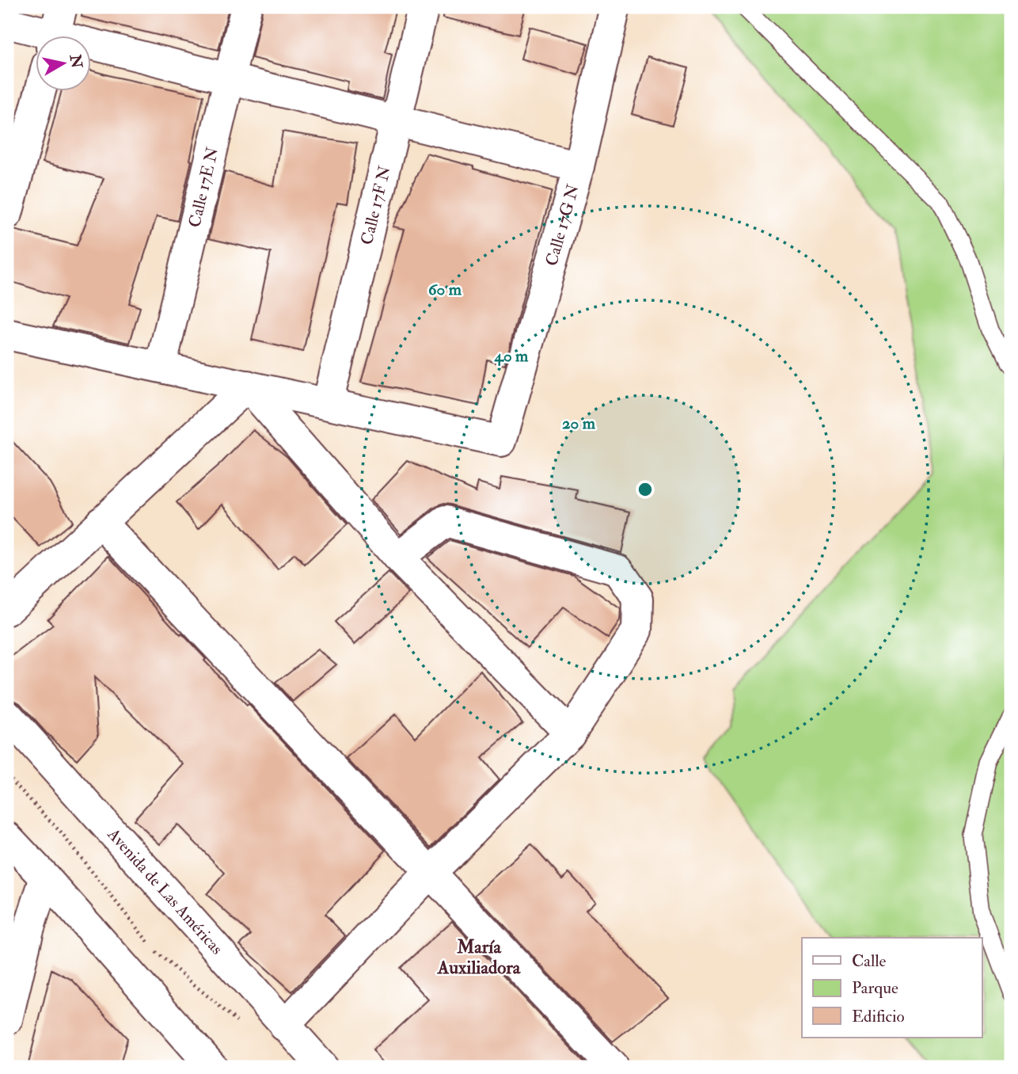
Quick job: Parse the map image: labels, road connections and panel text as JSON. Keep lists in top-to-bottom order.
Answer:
{
  "streets": {
    "street": [
      "Calle 17E N",
      "Calle 17F N",
      "Calle 17G N",
      "Avenida de Las Américas"
    ]
  },
  "crossings": [
    ["Calle 17F N", "Calle 17G N"]
  ],
  "districts": ["María Auxiliadora"],
  "legend": ["Calle", "Parque", "Edificio"],
  "north": "right",
  "rings": ["60 m", "40 m", "20 m"]
}
